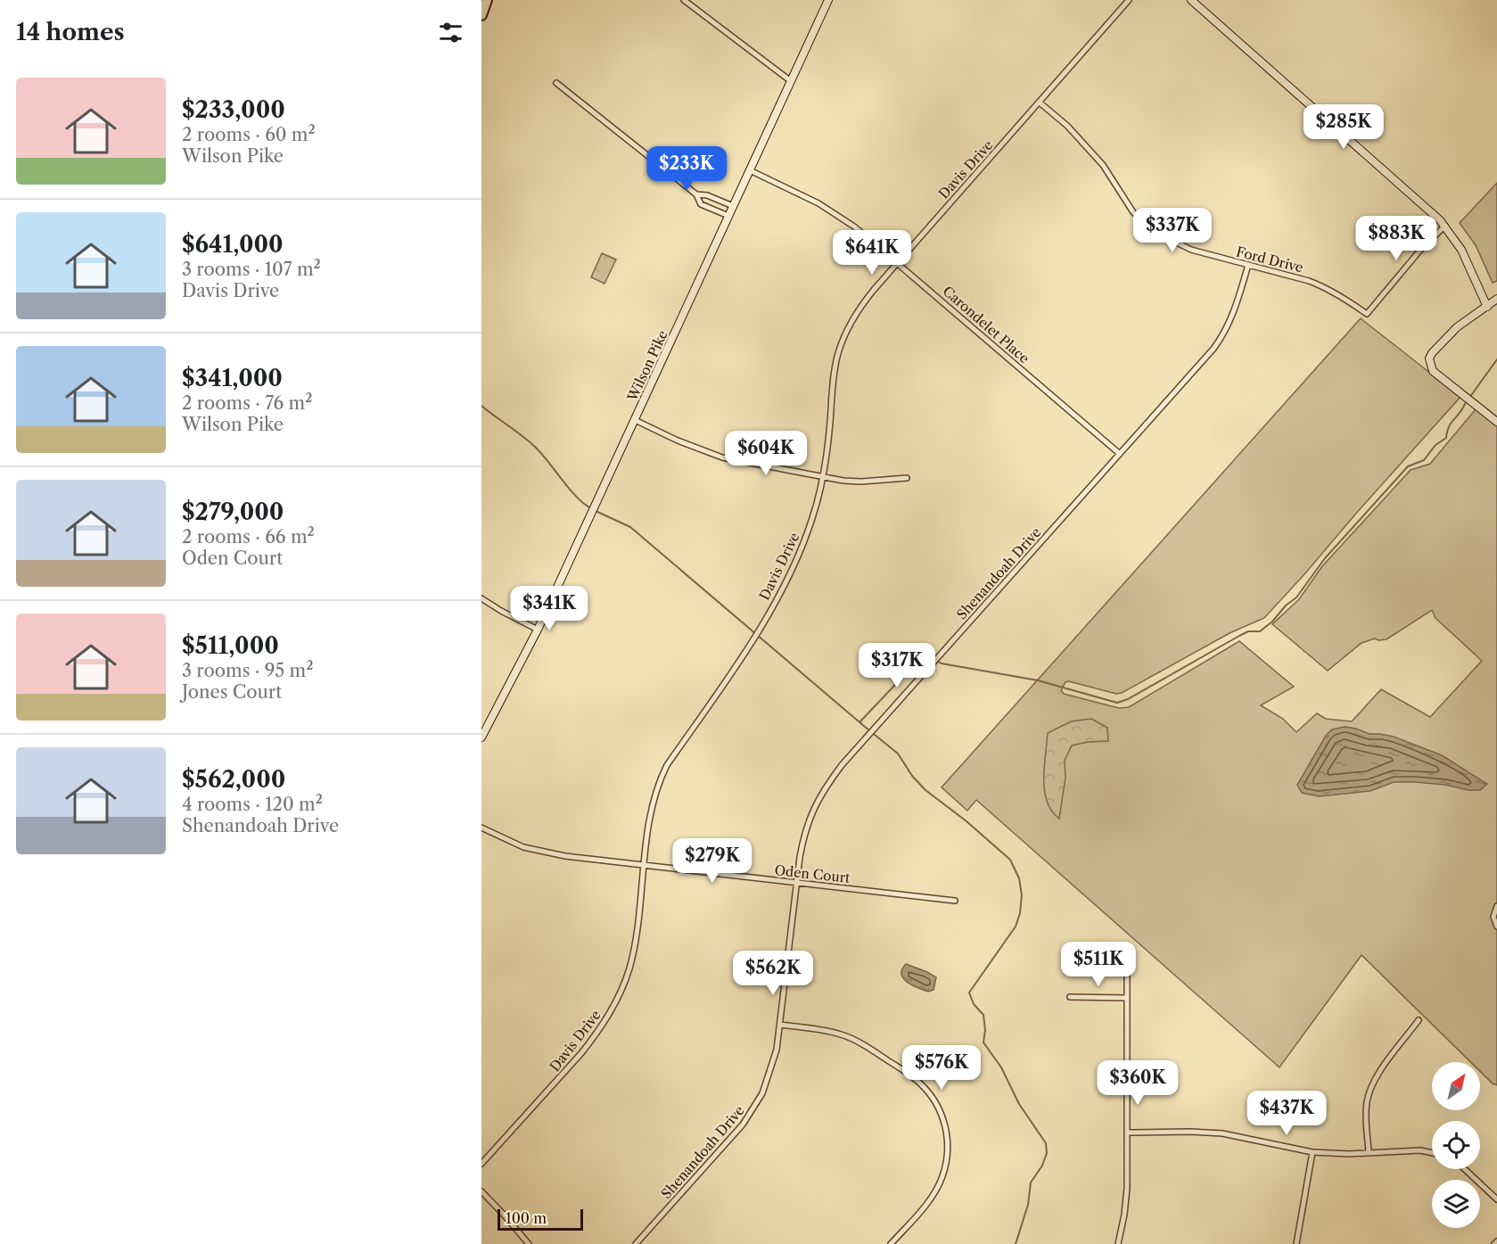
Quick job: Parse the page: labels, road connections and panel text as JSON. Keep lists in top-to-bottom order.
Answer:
{
  "streets": {
    "main road": ["Wilson Pike"],
    "street": [
      "Davis Drive",
      "Ford Drive",
      "Carondelet Place",
      "Shenandoah Drive",
      "Oden Court"
    ]
  },
  "crossings": [
    ["Davis Drive", "Ford Drive"],
    ["Davis Drive", "Carondelet Place"],
    ["Davis Drive", "Oden Court"],
    ["Ford Drive", "Shenandoah Drive"],
    ["Carondelet Place", "Wilson Pike"],
    ["Carondelet Place", "Shenandoah Drive"],
    ["Shenandoah Drive", "Oden Court"]
  ],
  "scale_bar": "100 m",
  "north": "top right",
  "page": {
    "heading": "14 homes",
    "list": [
      {
        "name": "$233,000",
        "note": "2 rooms · 60 m² · Wilson Pike"
      },
      {
        "name": "$641,000",
        "note": "3 rooms · 107 m² · Davis Drive"
      },
      {
        "name": "$341,000",
        "note": "2 rooms · 76 m² · Wilson Pike"
      },
      {
        "name": "$279,000",
        "note": "2 rooms · 66 m² · Oden Court"
      },
      {
        "name": "$511,000",
        "note": "3 rooms · 95 m² · Jones Court"
      },
      {
        "name": "$562,000",
        "note": "4 rooms · 120 m² · Shenandoah Drive"
      }
    ],
    "price": [
      "$285K",
      "$233K",
      "$337K",
      "$883K",
      "$641K",
      "$604K",
      "$341K",
      "$317K",
      "$279K",
      "$511K",
      "$562K",
      "$576K",
      "$360K",
      "$437K"
    ],
    "scale": "100 m"
  }
}
